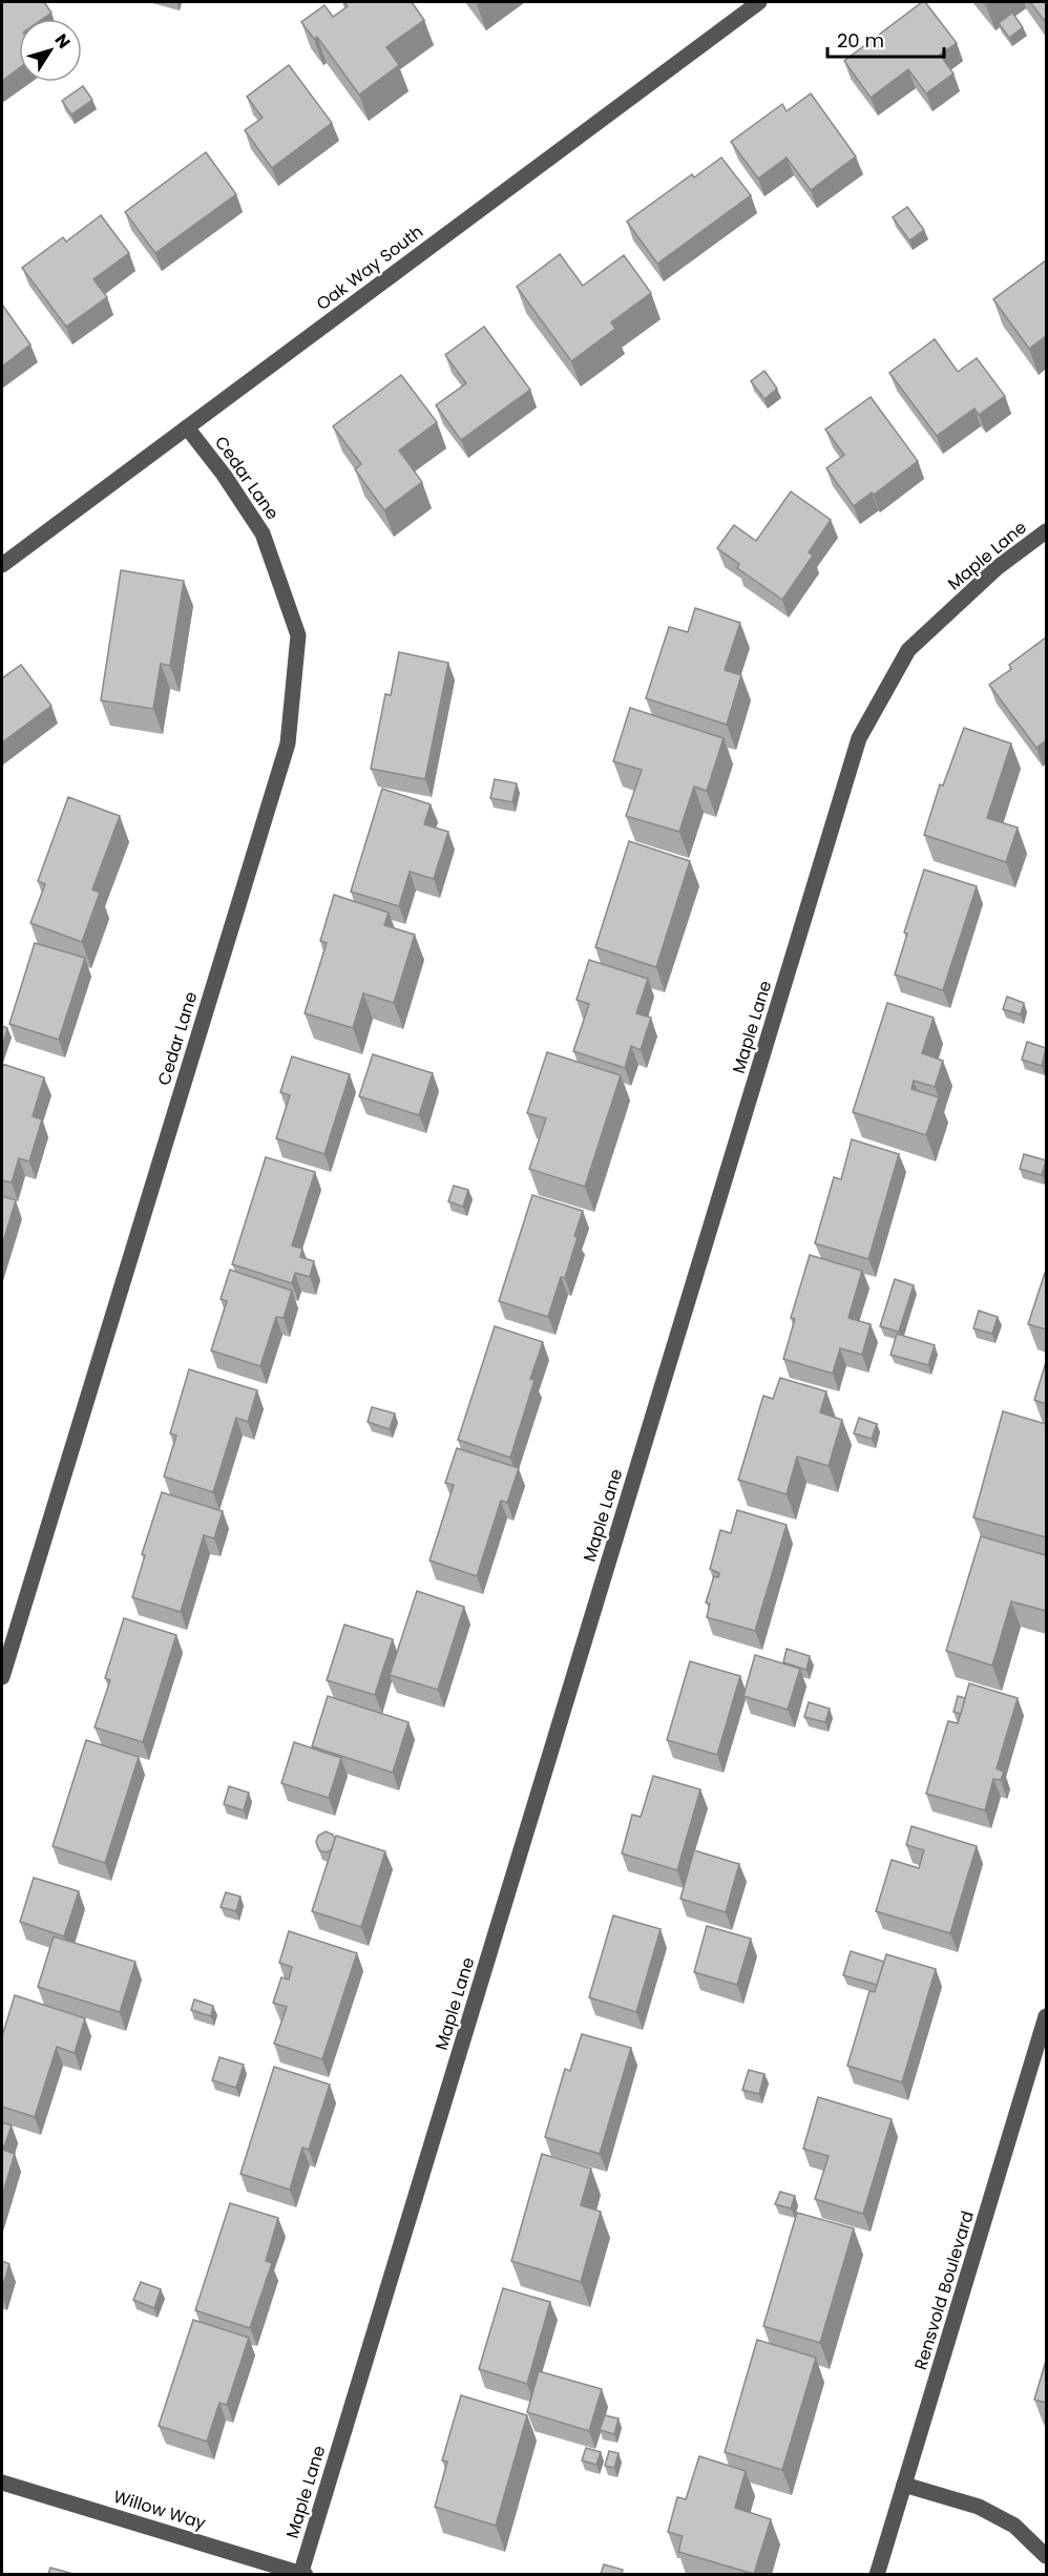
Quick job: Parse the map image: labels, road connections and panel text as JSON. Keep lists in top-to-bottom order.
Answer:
{
  "streets": {
    "street": [
      "Oak Way South",
      "Cedar Lane",
      "Maple Lane",
      "Rensvold Boulevard",
      "Willow Way"
    ]
  },
  "crossings": [
    ["Oak Way South", "Cedar Lane"],
    ["Maple Lane", "Willow Way"]
  ],
  "scale_bar": "20 m",
  "north": "top right"
}
